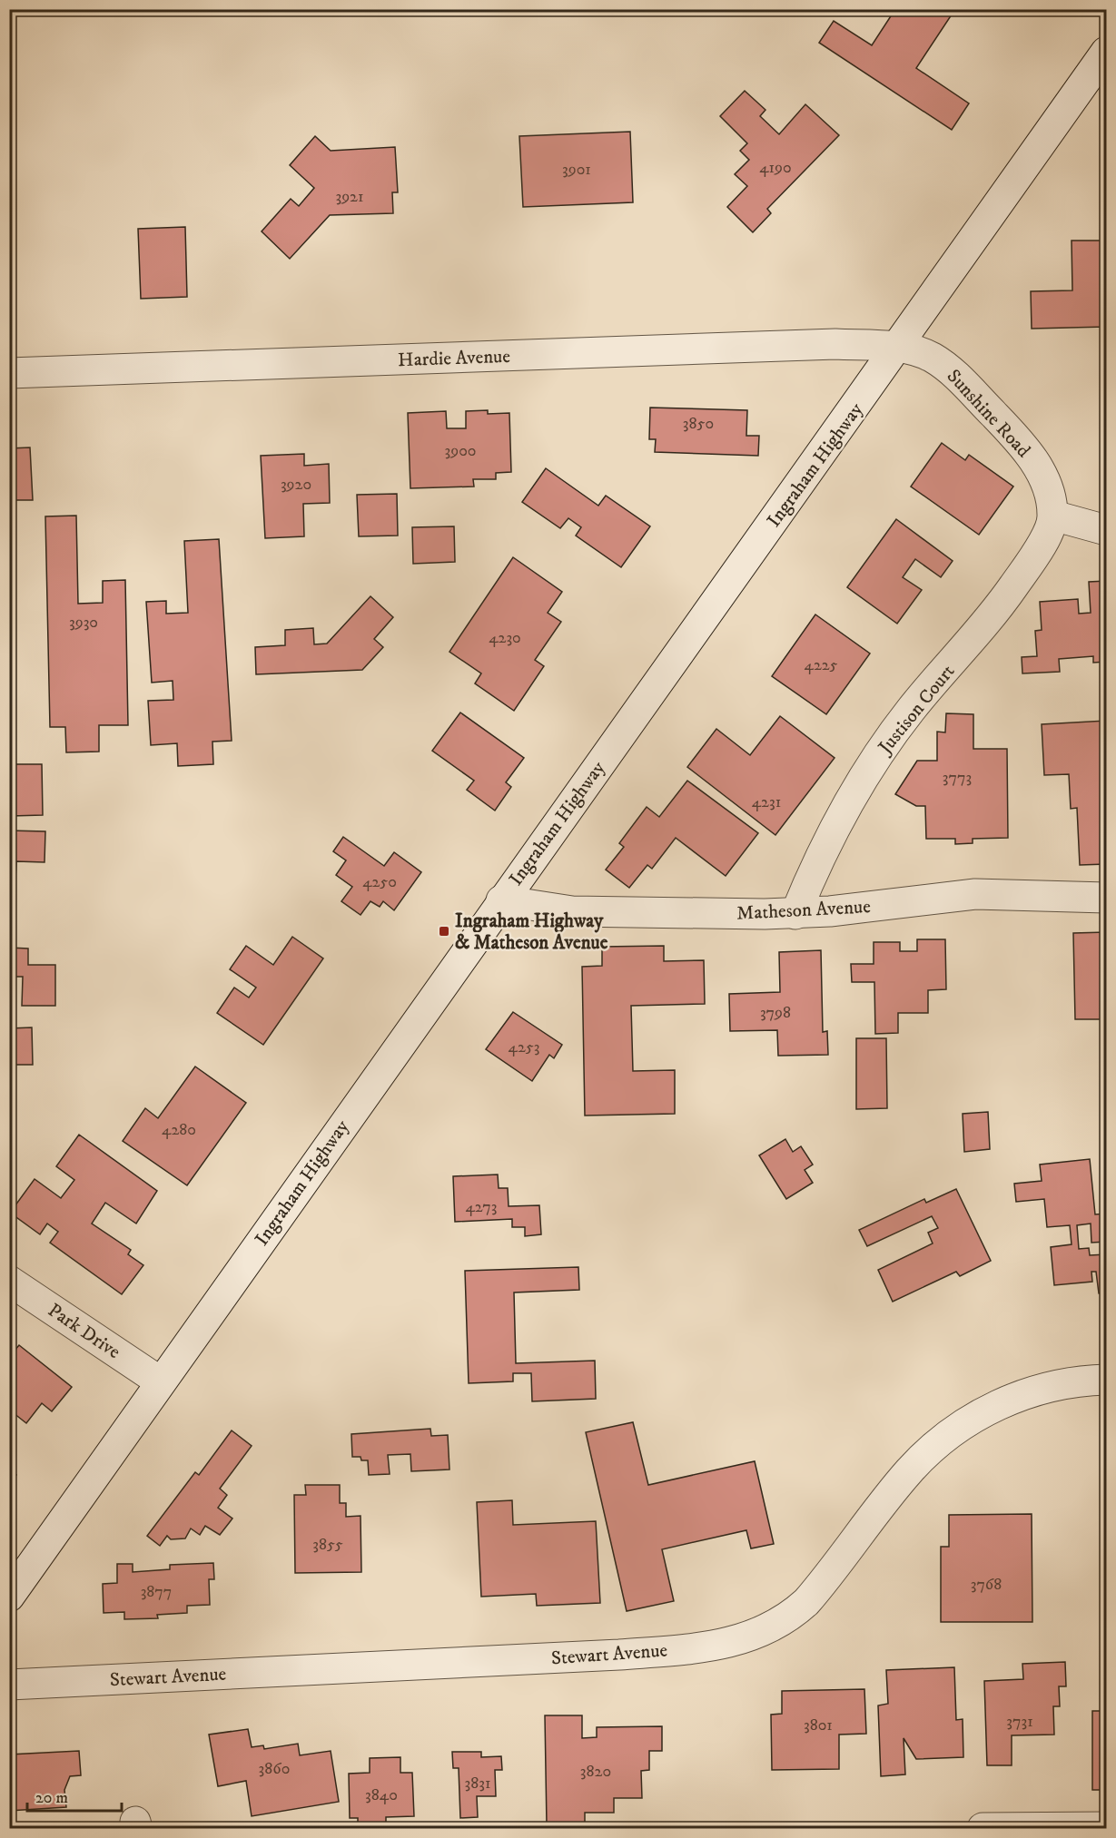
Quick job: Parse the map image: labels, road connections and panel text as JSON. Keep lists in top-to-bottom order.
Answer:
{
  "streets": {
    "street": [
      "Hardie Avenue",
      "Sunshine Road",
      "Ingraham Highway",
      "Justison Court",
      "Matheson Avenue",
      "Park Drive",
      "Stewart Avenue"
    ]
  },
  "crossings": [
    ["Hardie Avenue", "Sunshine Road"],
    ["Hardie Avenue", "Ingraham Highway"],
    ["Sunshine Road", "Ingraham Highway"],
    ["Sunshine Road", "Justison Court"],
    ["Ingraham Highway", "Matheson Avenue"],
    ["Ingraham Highway", "Park Drive"],
    ["Justison Court", "Matheson Avenue"]
  ],
  "places": {
    "transit": ["Ingraham Highway & Matheson Avenue"]
  },
  "house_numbers": [
    "4190",
    "3901",
    "3921",
    "3850",
    "3900",
    "3920",
    "3930",
    "4230",
    "4225",
    "3773",
    "4231",
    "4250",
    "3798",
    "4253",
    "4280",
    "4273",
    "3855",
    "3768",
    "3877",
    "3731",
    "3801",
    "3860",
    "3820",
    "3831",
    "3840"
  ],
  "scale_bar": "20 m"
}
